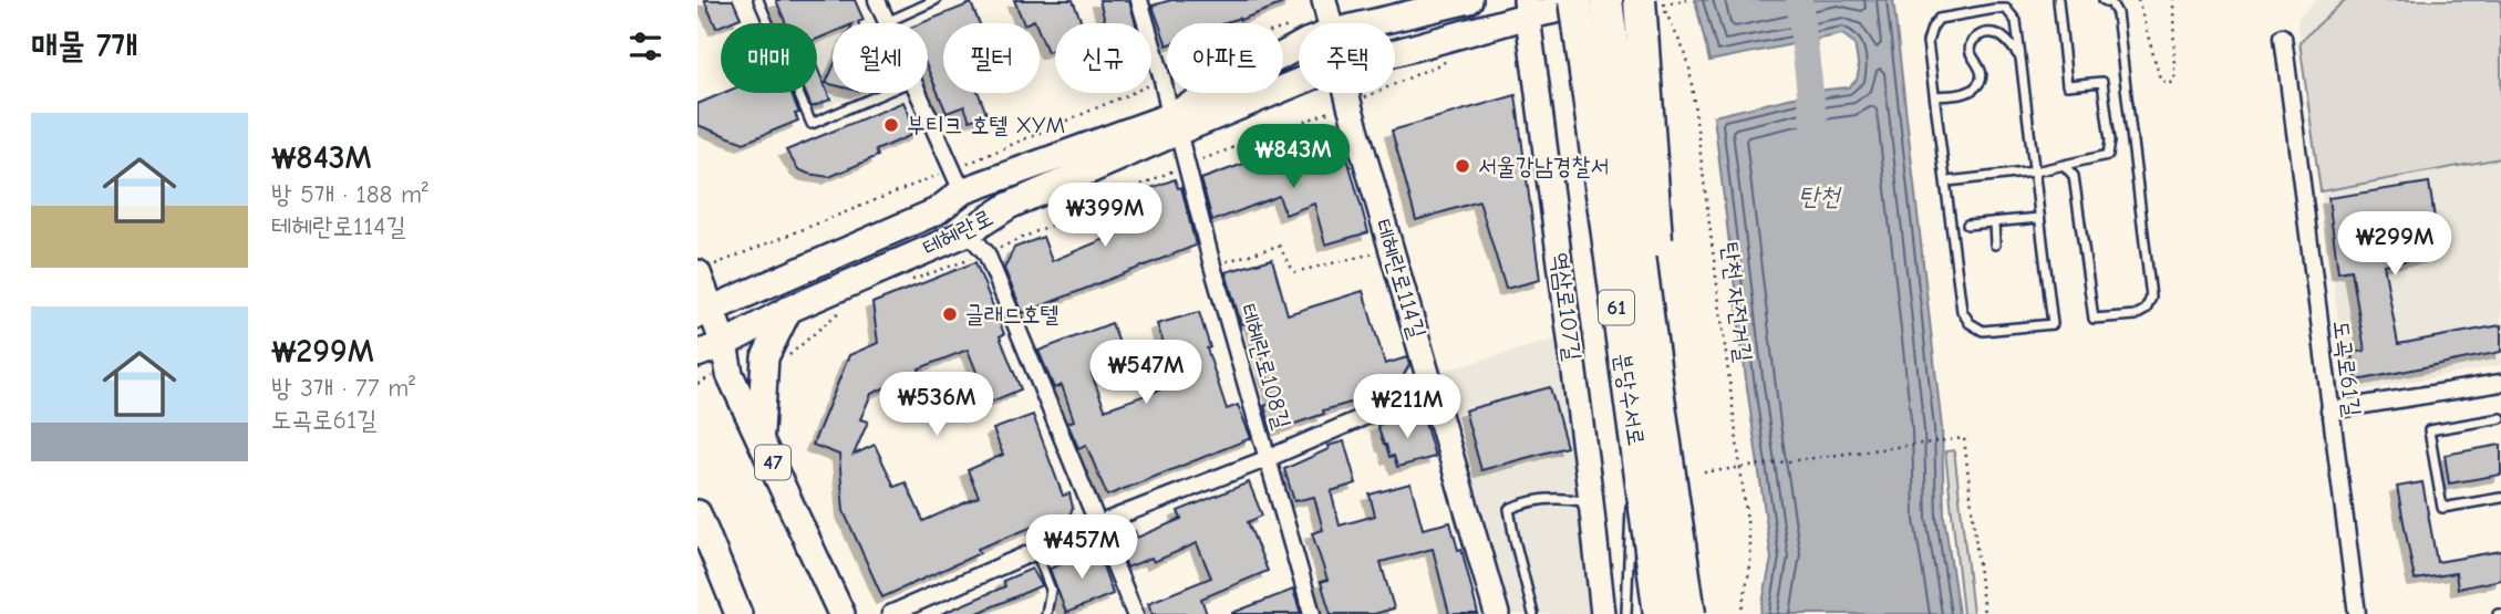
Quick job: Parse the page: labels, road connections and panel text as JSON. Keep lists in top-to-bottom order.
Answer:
{
  "streets": {
    "highway": ["61", "분당수서로"],
    "main road": ["테헤란로", "47"],
    "street": [
      "테헤란로114길",
      "역삼로107길",
      "테헤란로108길",
      "도곡로61길"
    ],
    "path": ["탄천 자전거길"]
  },
  "crossings": [
    ["테헤란로", "역삼로107길"],
    ["테헤란로", "테헤란로108길"],
    ["테헤란로", "분당수서로"],
    ["테헤란로", "47"]
  ],
  "water": ["탄천"],
  "places": ["부티크 호텔 XYM", "서울강남경찰서", "글래드호텔"],
  "page": {
    "heading": "매물 7개",
    "chip": [
      "매매",
      "월세",
      "필터",
      "신규",
      "아파트",
      "주택"
    ],
    "list": [
      {
        "name": "₩843M",
        "note": "방 5개 · 188 m² · 테헤란로114길"
      },
      {
        "name": "₩299M",
        "note": "방 3개 · 77 m² · 도곡로61길"
      }
    ],
    "price": [
      "₩843M",
      "₩399M",
      "₩299M",
      "₩547M",
      "₩536M",
      "₩211M",
      "₩457M"
    ]
  }
}
